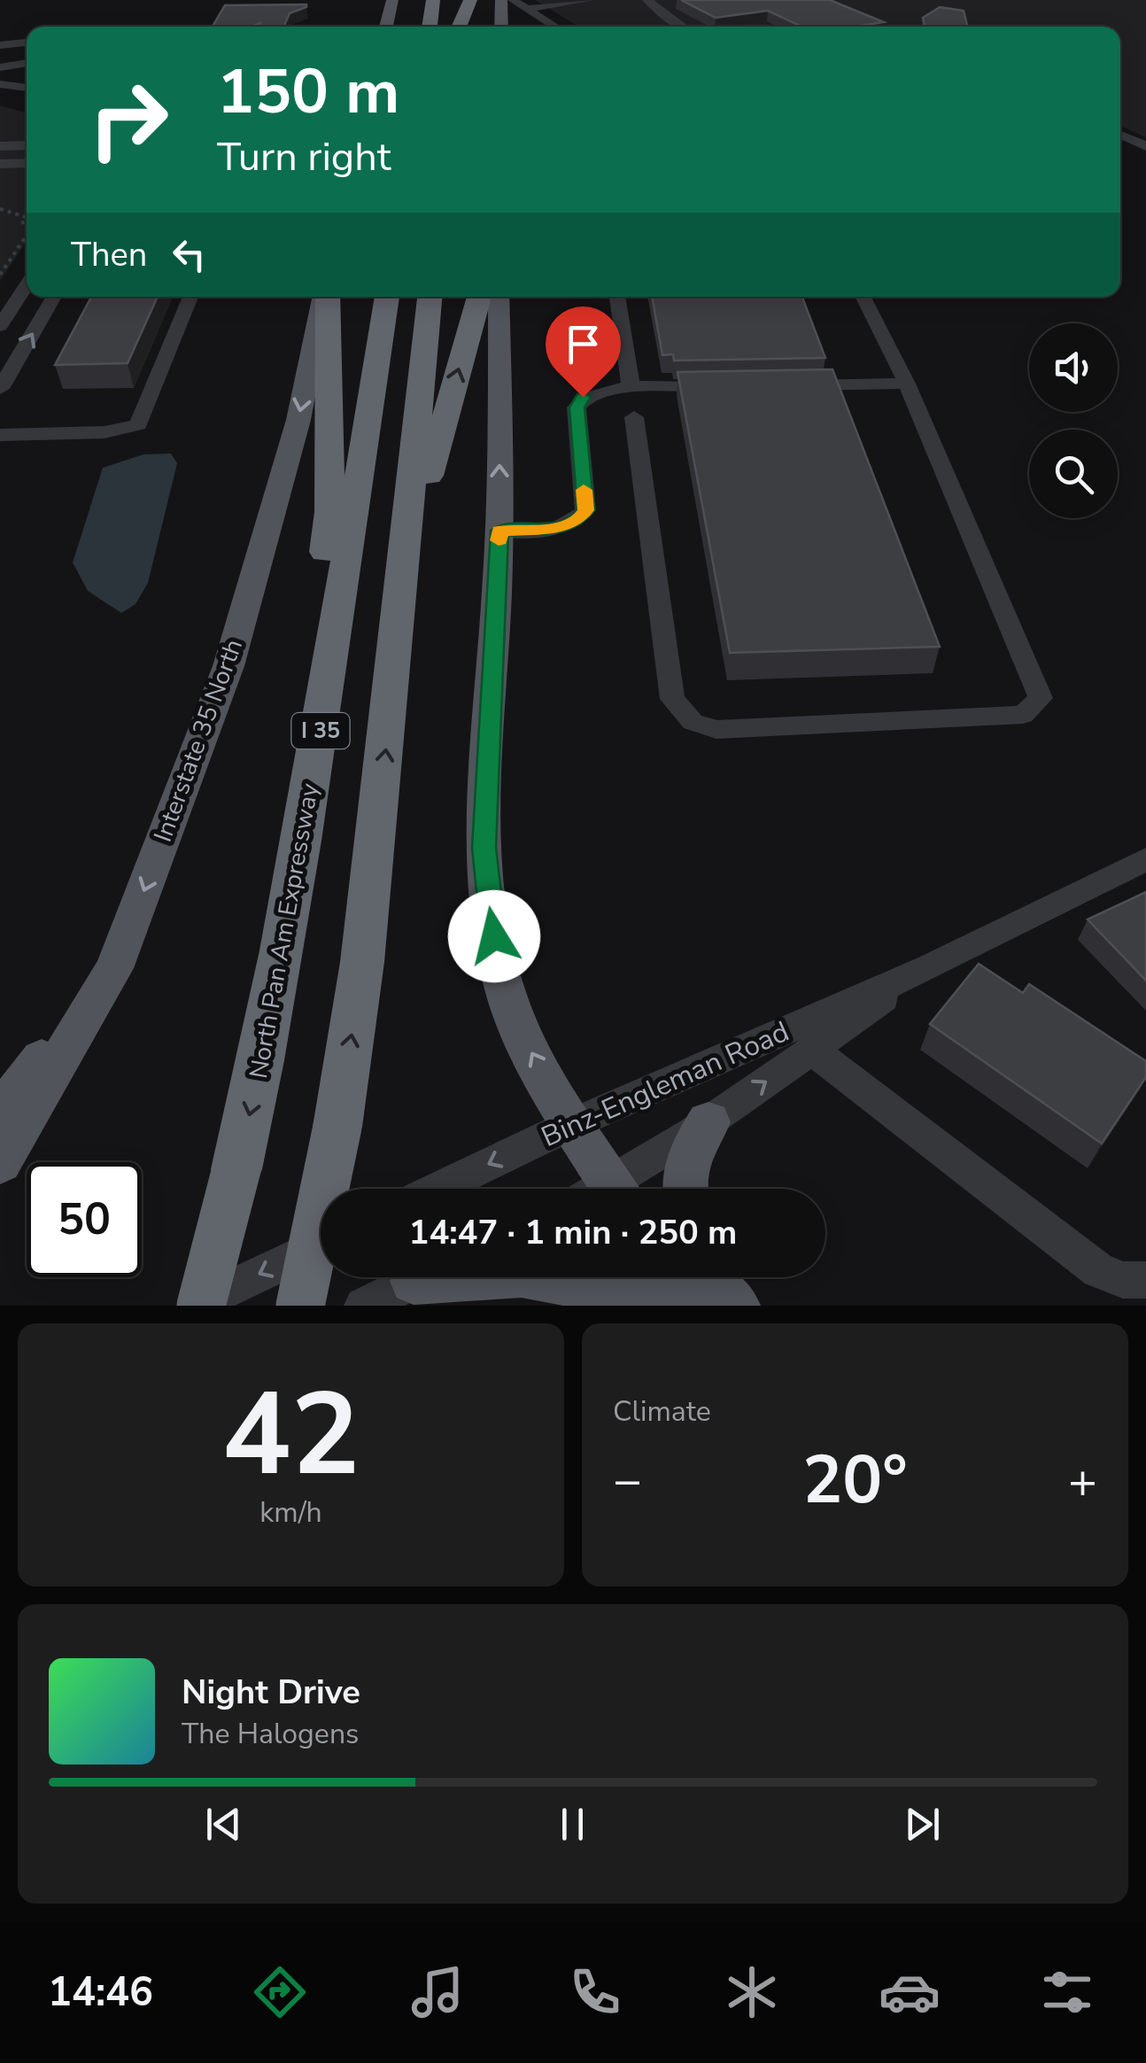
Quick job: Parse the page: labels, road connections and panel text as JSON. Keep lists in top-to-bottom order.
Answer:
{
  "streets": {
    "highway": ["I 35", "North Pan Am Expressway"],
    "main road": ["Interstate 35 North"],
    "street": ["Binz-Engleman Road"]
  },
  "one_way": ["Interstate 35 North"],
  "page": {
    "turn": ["150 m", "Turn right"],
    "then": "Then",
    "limit": "50",
    "trip": "14:47 · 1 min · 250 m",
    "tile": [
      ["42", "km/h"],
      "Climate"
    ],
    "heat": ["−", "20°", "+"],
    "song": ["Night Drive", "The Halogens"],
    "tabs": "14:46"
  }
}
